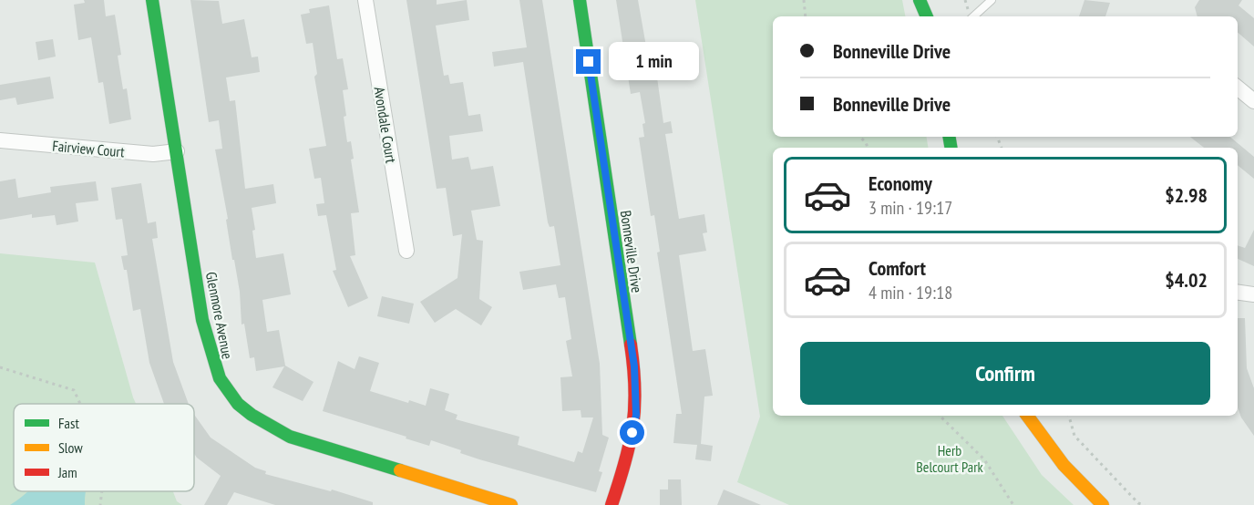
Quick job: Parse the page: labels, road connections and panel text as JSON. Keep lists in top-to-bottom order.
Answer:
{
  "streets": {
    "street": [
      "Avondale Court",
      "Fairview Court",
      "Bonneville Drive",
      "Glenmore Avenue"
    ]
  },
  "crossings": [
    ["Fairview Court", "Glenmore Avenue"]
  ],
  "parks": ["Herb Belcourt Park"],
  "legend": ["Fast", "Slow", "Jam"],
  "page": {
    "banner": ["Bonneville Drive", "Bonneville Drive"],
    "bubble": "1 min",
    "list": [
      {
        "name": "Economy",
        "note": "3 min · 19:17",
        "value": "$2.98"
      },
      {
        "name": "Comfort",
        "note": "4 min · 19:18",
        "value": "$4.02"
      }
    ],
    "buttons": "Confirm"
  }
}
